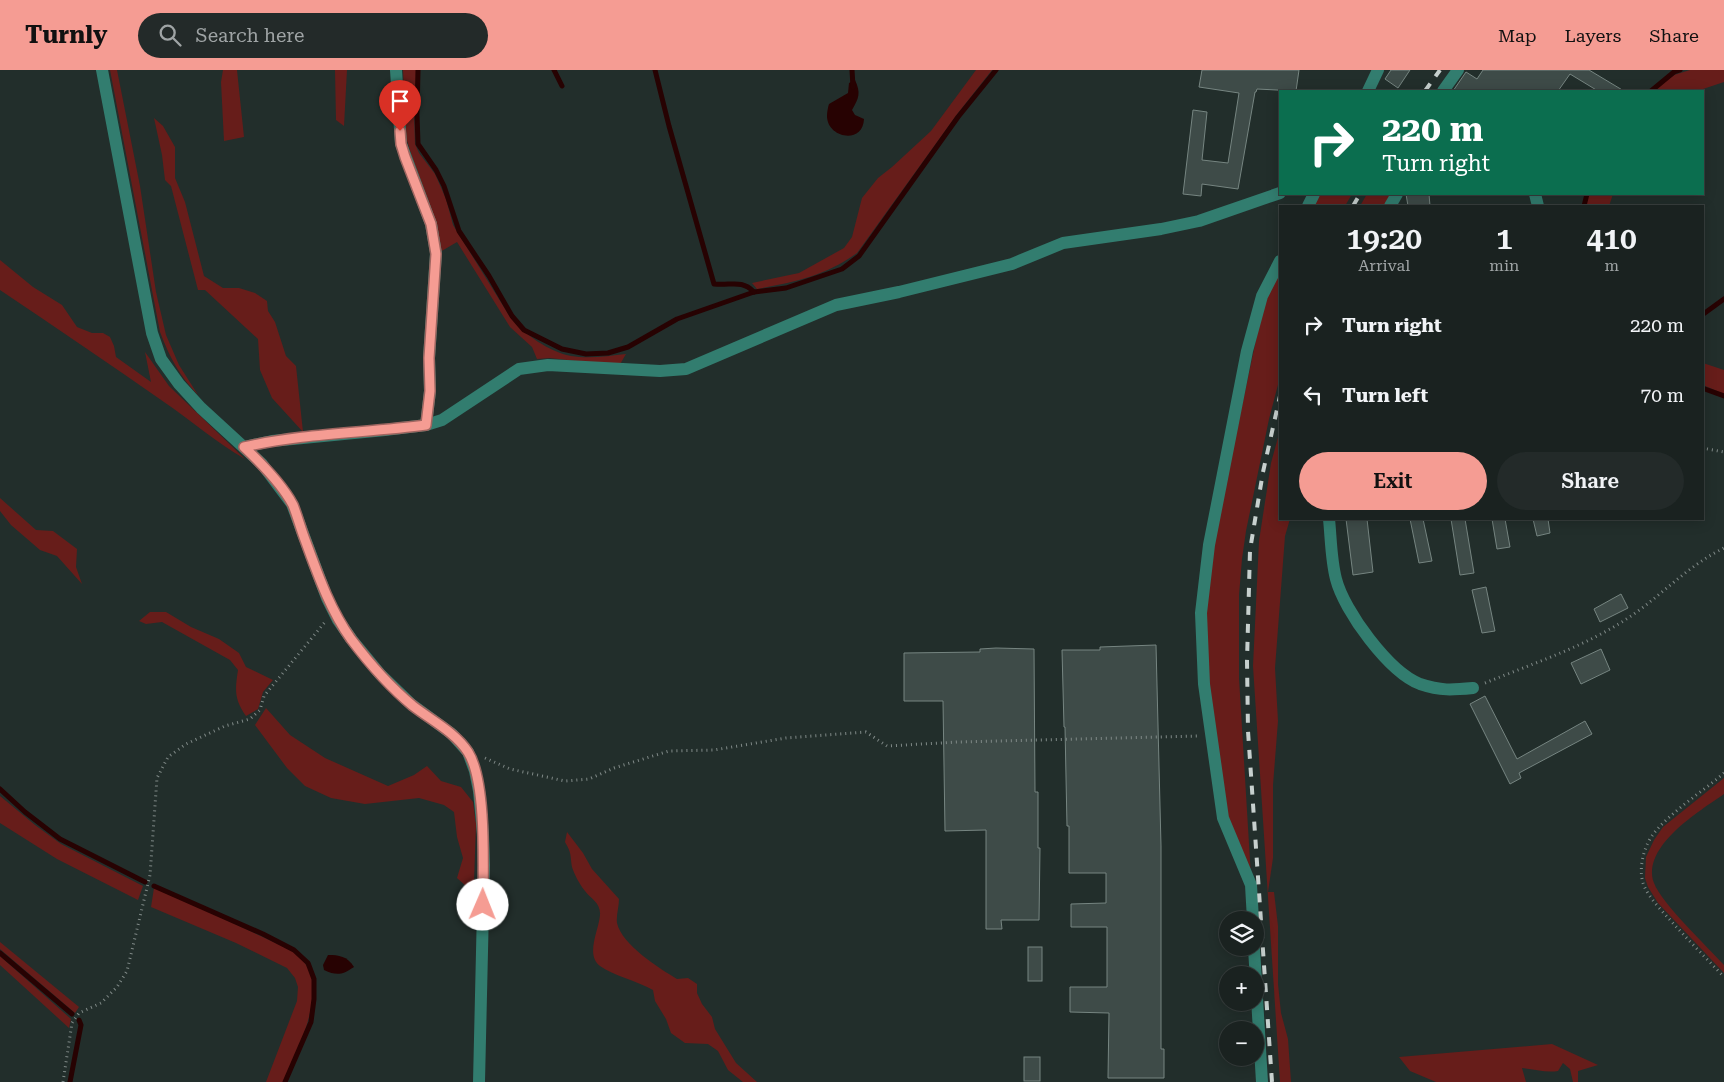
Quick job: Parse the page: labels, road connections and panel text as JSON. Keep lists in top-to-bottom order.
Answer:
{
  "page": {
    "header": "Turnly",
    "search": "Search here",
    "nav": ["Map", "Layers", "Share"],
    "turn": ["220 m", "Turn right"],
    "eta": [
      "19:20",
      "Arrival",
      "1",
      "min",
      "410",
      "m"
    ],
    "list": [
      {
        "name": "Turn right",
        "value": "220 m"
      },
      {
        "name": "Turn left",
        "value": "70 m"
      }
    ],
    "buttons": ["Exit", "Share"],
    "map_buttons": ["+", "−"]
  }
}
